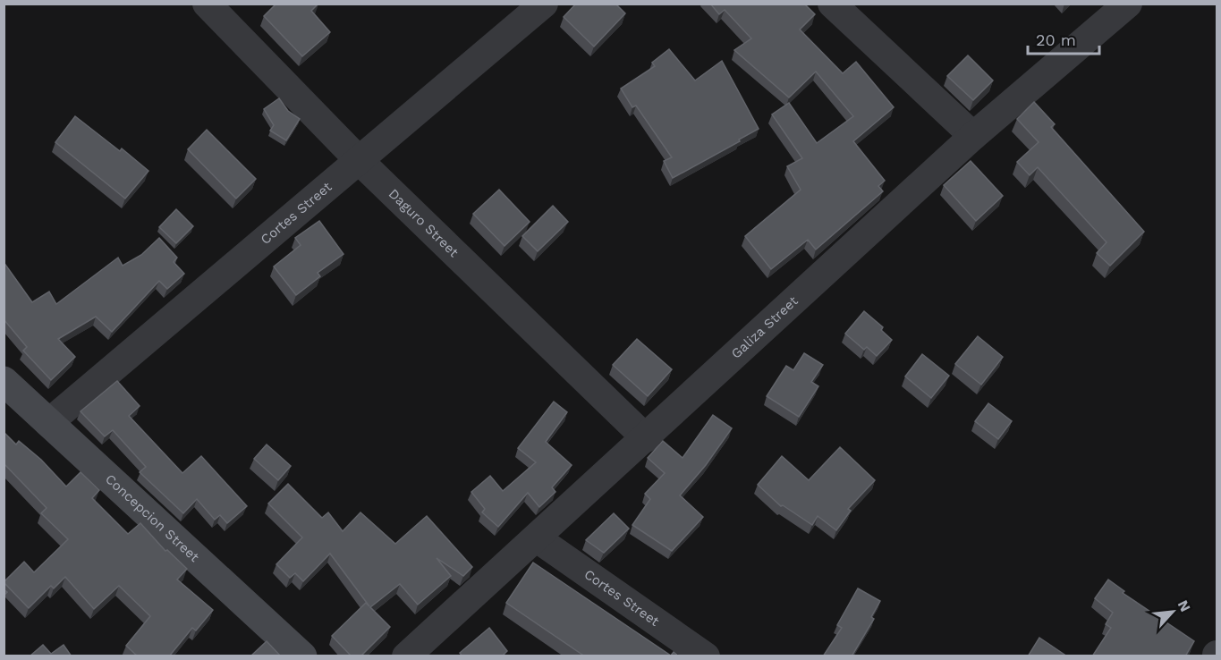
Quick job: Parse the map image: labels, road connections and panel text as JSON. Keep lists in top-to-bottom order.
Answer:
{
  "streets": {
    "street": [
      "Cortes Street",
      "Daguro Street",
      "Galiza Street",
      "Concepcion Street"
    ]
  },
  "crossings": [
    ["Cortes Street", "Daguro Street"],
    ["Cortes Street", "Galiza Street"],
    ["Cortes Street", "Concepcion Street"],
    ["Daguro Street", "Galiza Street"]
  ],
  "scale_bar": "20 m",
  "north": "top right"
}
